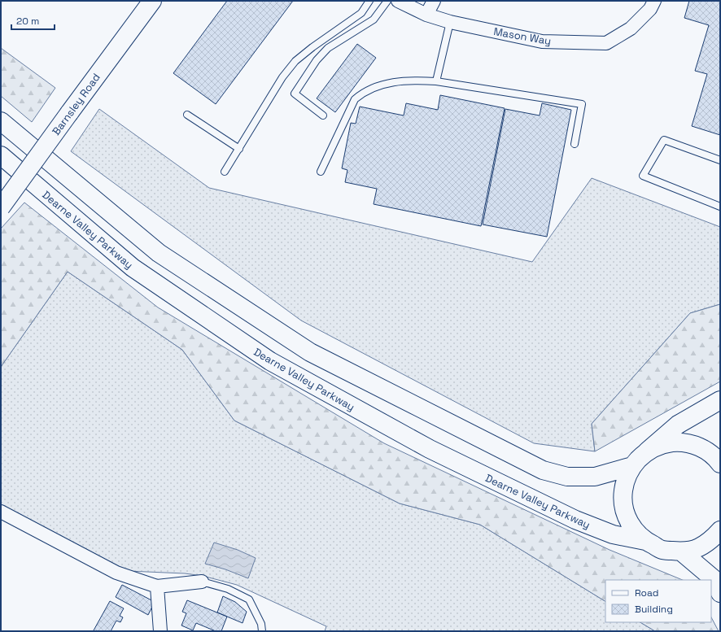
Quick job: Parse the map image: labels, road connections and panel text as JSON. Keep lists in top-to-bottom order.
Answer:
{
  "streets": {
    "main road": ["Barnsley Road", "Dearne Valley Parkway"],
    "street": ["Mason Way"]
  },
  "legend": ["Road", "Building"],
  "scale_bar": "20 m"
}
